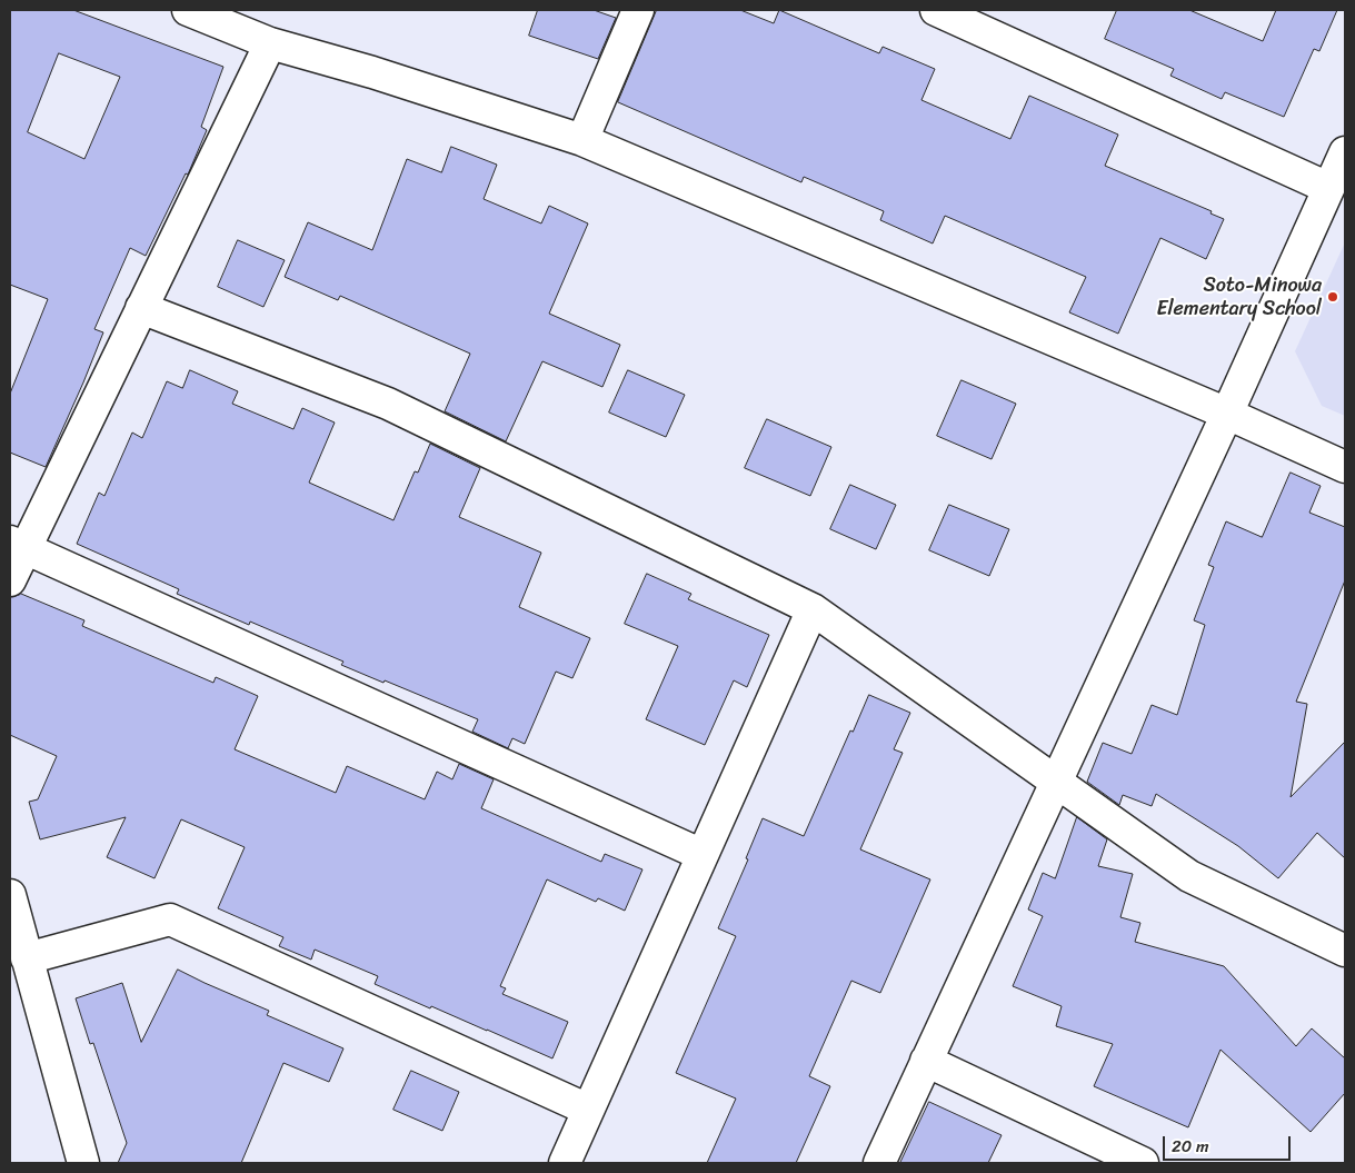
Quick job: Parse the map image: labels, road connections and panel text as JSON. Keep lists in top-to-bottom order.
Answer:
{
  "places": ["Soto-Minowa Elementary School"],
  "scale_bar": "20 m"
}
